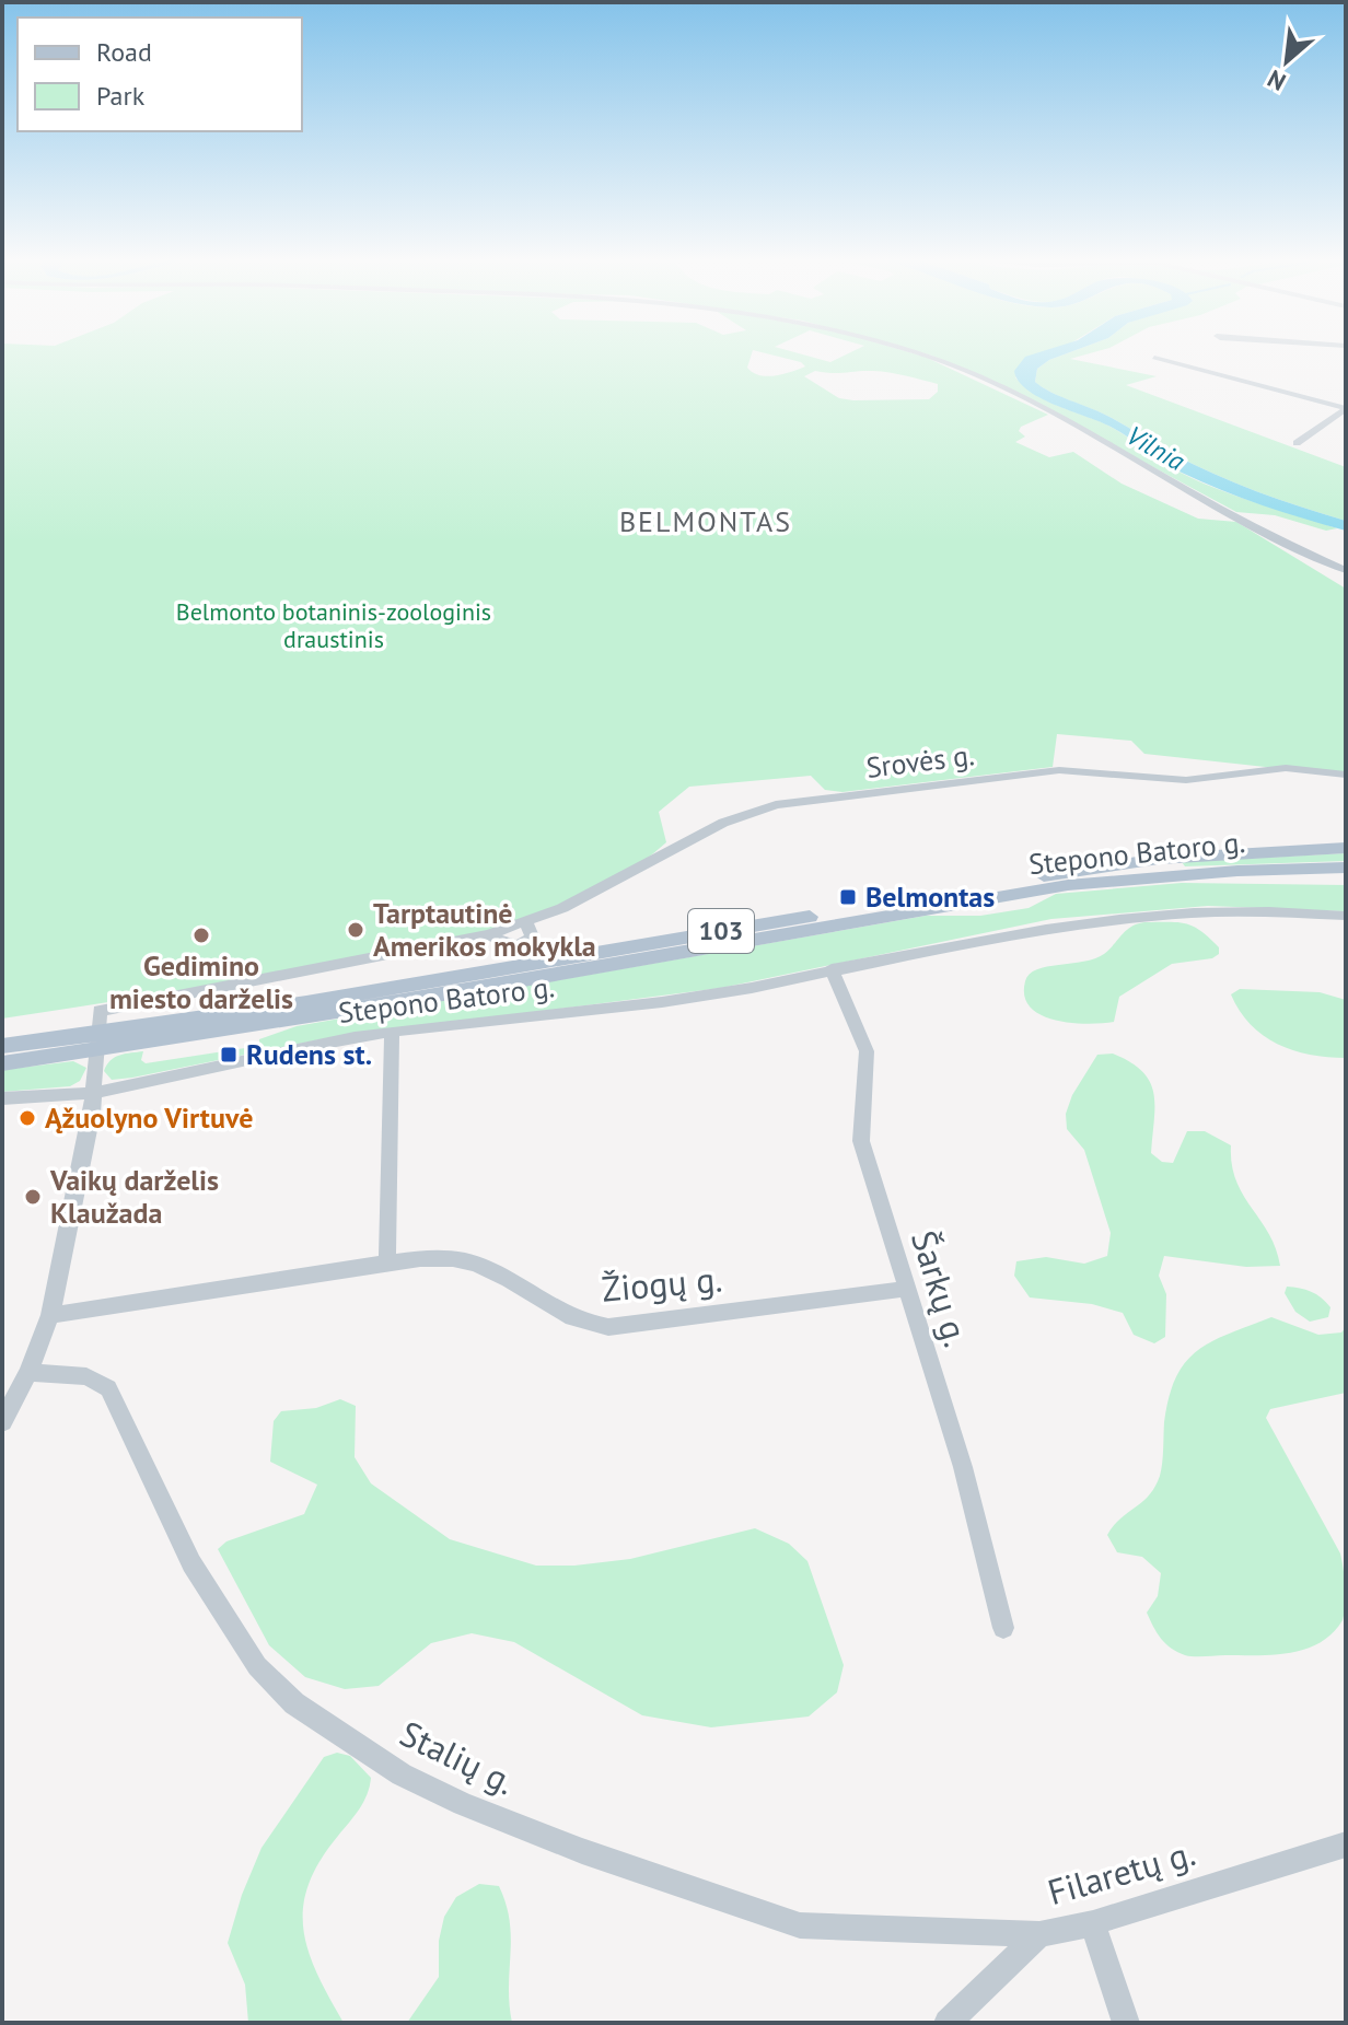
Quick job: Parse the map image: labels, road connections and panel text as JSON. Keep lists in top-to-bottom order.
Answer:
{
  "streets": {
    "main road": ["Stepono Batoro g.", "103"],
    "street": [
      "Srovės g.",
      "Žiogų g.",
      "Šarkų g.",
      "Stalių g.",
      "Filaretų g."
    ]
  },
  "crossings": [
    ["Srovės g.", "Stepono Batoro g."],
    ["Stepono Batoro g.", "103"],
    ["Stepono Batoro g.", "Šarkų g."],
    ["Žiogų g.", "Šarkų g."],
    ["Stalių g.", "Filaretų g."]
  ],
  "districts": ["BELMONTAS"],
  "water": ["Vilnia"],
  "parks": ["Belmonto botaninis-zoologinis draustinis"],
  "places": {
    "transit": ["Belmontas", "Rudens st."],
    "other": [
      "Tarptautinė Amerikos mokykla",
      "Gedimino miesto darželis",
      "Ąžuolyno Virtuvė",
      "Vaikų darželis Klaužada"
    ]
  },
  "legend": ["Road", "Park"],
  "north": "bottom left"
}
